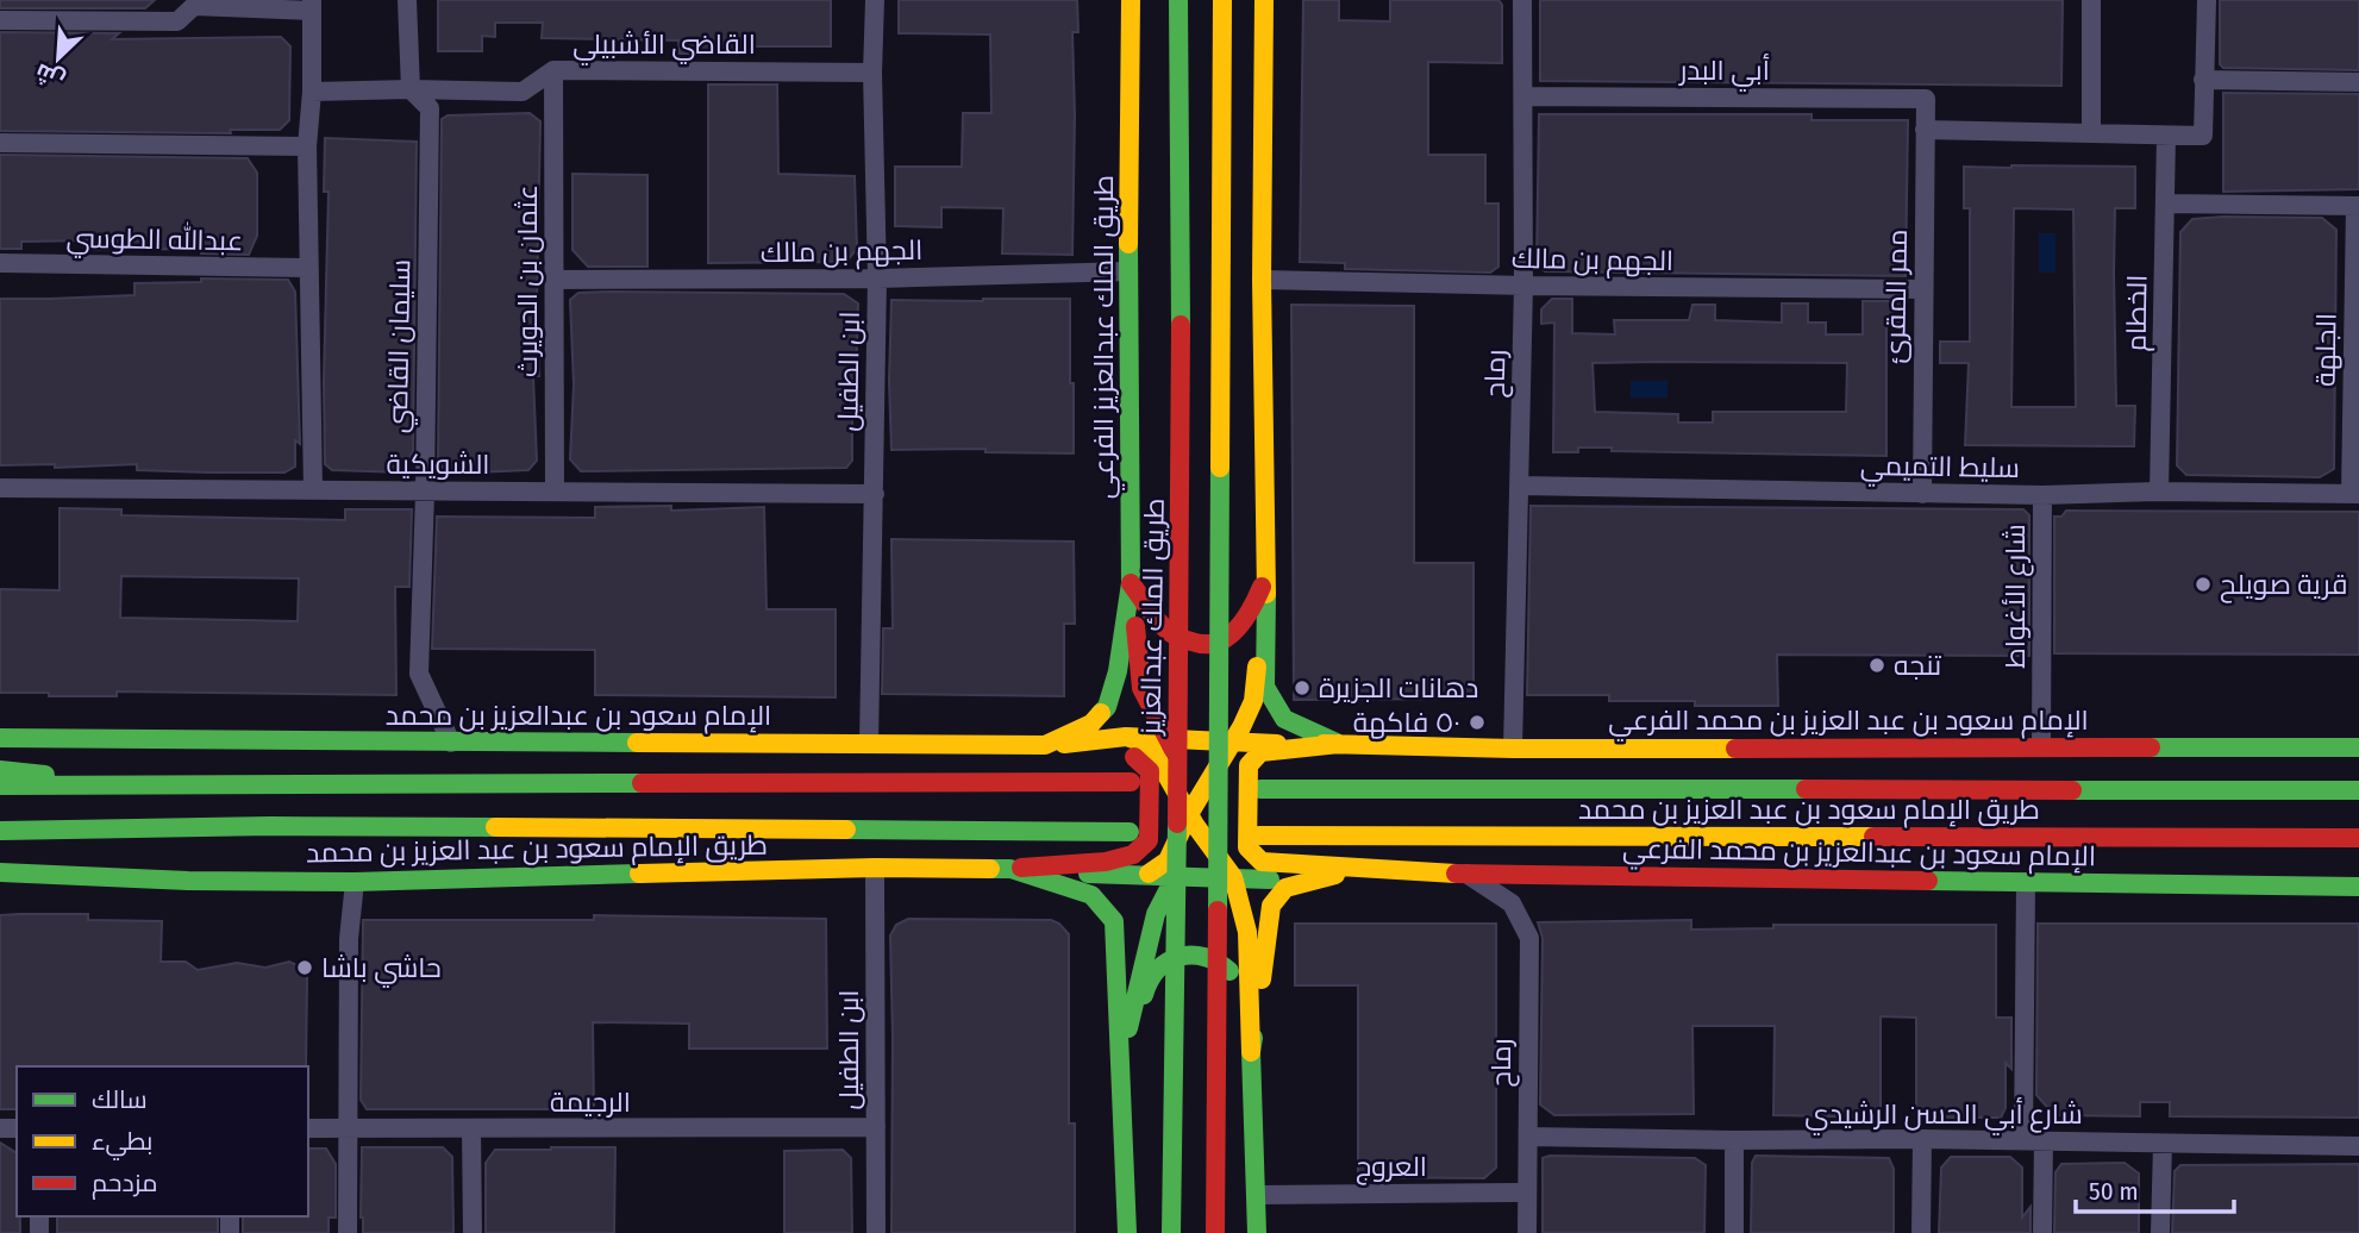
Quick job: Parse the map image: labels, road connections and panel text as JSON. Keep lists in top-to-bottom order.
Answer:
{
  "streets": {
    "street": [
      "القاضي الأشبيلي",
      "أبي البدر",
      "عبدالله الطوسي",
      "الجهم بن مالك",
      "عثمان بن الحويرث",
      "ممر المقرئ",
      "الخطام",
      "طريق الملك عبدالعزيز الفرعي",
      "سليمان القاضي",
      "الجلهة",
      "ابن الطفيل",
      "رماح",
      "الشويكية",
      "سليط التميمي",
      "شارع الأغواط",
      "طريق الملك عبدالعزيز",
      "الإمام سعود بن عبدالعزيز بن محمد",
      "الإمام سعود بن عبد العزيز بن محمد الفرعي",
      "طريق الإمام سعود بن عبد العزيز بن محمد",
      "الإمام سعود بن عبدالعزيز بن محمد الفرعي",
      "الرجيمة",
      "شارع أبي الحسن الرشيدي",
      "العروج"
    ]
  },
  "crossings": [
    ["القاضي الأشبيلي", "عثمان بن الحويرث"],
    ["القاضي الأشبيلي", "سليمان القاضي"],
    ["القاضي الأشبيلي", "ابن الطفيل"],
    ["أبي البدر", "ممر المقرئ"],
    ["أبي البدر", "رماح"],
    ["الجهم بن مالك", "عثمان بن الحويرث"],
    ["الجهم بن مالك", "ممر المقرئ"],
    ["الجهم بن مالك", "طريق الملك عبدالعزيز الفرعي"],
    ["الجهم بن مالك", "ابن الطفيل"],
    ["الجهم بن مالك", "رماح"],
    ["عثمان بن الحويرث", "الشويكية"],
    ["ممر المقرئ", "سليط التميمي"],
    ["الخطام", "سليط التميمي"],
    ["طريق الملك عبدالعزيز الفرعي", "الإمام سعود بن عبدالعزيز بن محمد"],
    ["سليمان القاضي", "الشويكية"],
    ["سليمان القاضي", "الإمام سعود بن عبدالعزيز بن محمد"],
    ["الجلهة", "سليط التميمي"],
    ["ابن الطفيل", "الشويكية"],
    ["ابن الطفيل", "الإمام سعود بن عبدالعزيز بن محمد"],
    ["ابن الطفيل", "طريق الإمام سعود بن عبد العزيز بن محمد"],
    ["ابن الطفيل", "الرجيمة"],
    ["رماح", "سليط التميمي"],
    ["رماح", "الإمام سعود بن عبد العزيز بن محمد الفرعي"],
    ["رماح", "الإمام سعود بن عبدالعزيز بن محمد الفرعي"],
    ["رماح", "شارع أبي الحسن الرشيدي"],
    ["رماح", "العروج"],
    ["سليط التميمي", "شارع الأغواط"],
    ["شارع الأغواط", "الإمام سعود بن عبد العزيز بن محمد الفرعي"]
  ],
  "places": [
    "قرية صويلح",
    "تنجه",
    "دهانات الجزيرة",
    "٥٠ فاكهة",
    "حاشي باشا"
  ],
  "legend": ["سالك", "بطيء", "مزدحم"],
  "scale_bar": "50 m",
  "north": "bottom left"
}
